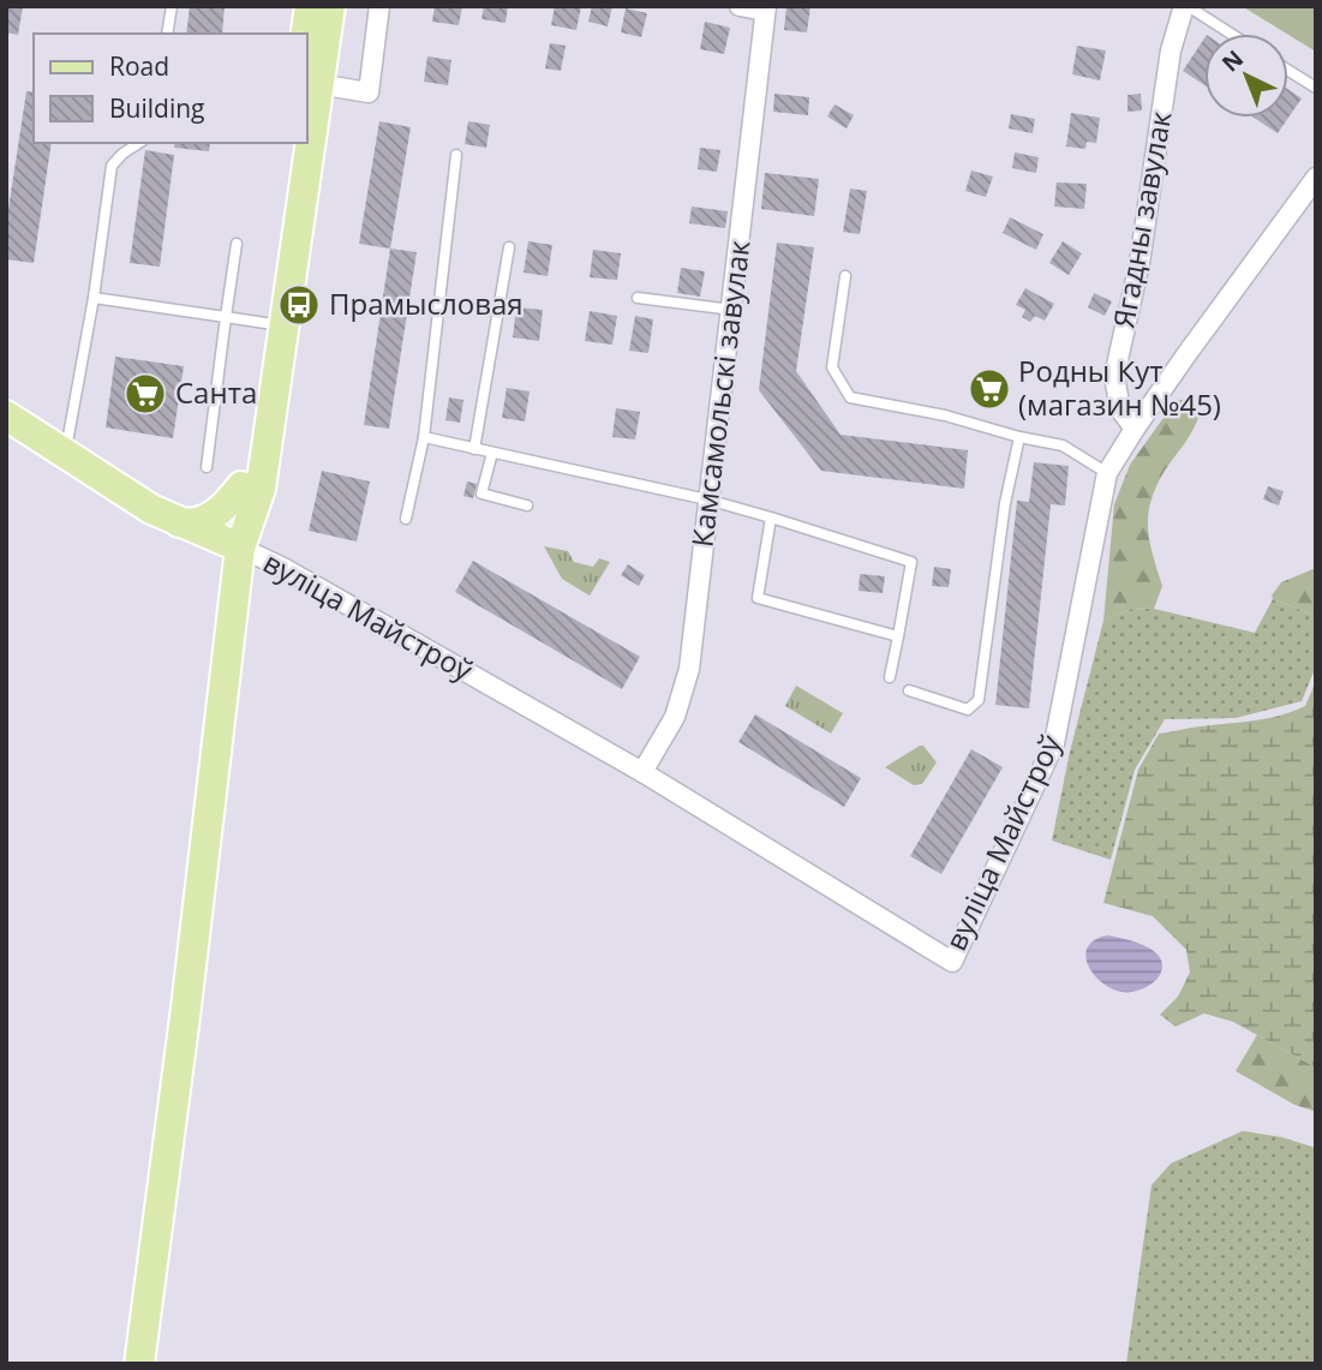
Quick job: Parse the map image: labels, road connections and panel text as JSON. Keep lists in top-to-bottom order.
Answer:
{
  "streets": {
    "street": ["Ягадны завулак", "Камсамольскі завулак", "вуліца Майстроў"]
  },
  "crossings": [
    ["Ягадны завулак", "вуліца Майстроў"],
    ["Камсамольскі завулак", "вуліца Майстроў"]
  ],
  "places": {
    "bus stop": ["Прамысловая"],
    "supermarket": ["Родны Кут (магазин №45)", "Санта"]
  },
  "legend": ["Road", "Building"],
  "north": "top left"
}
